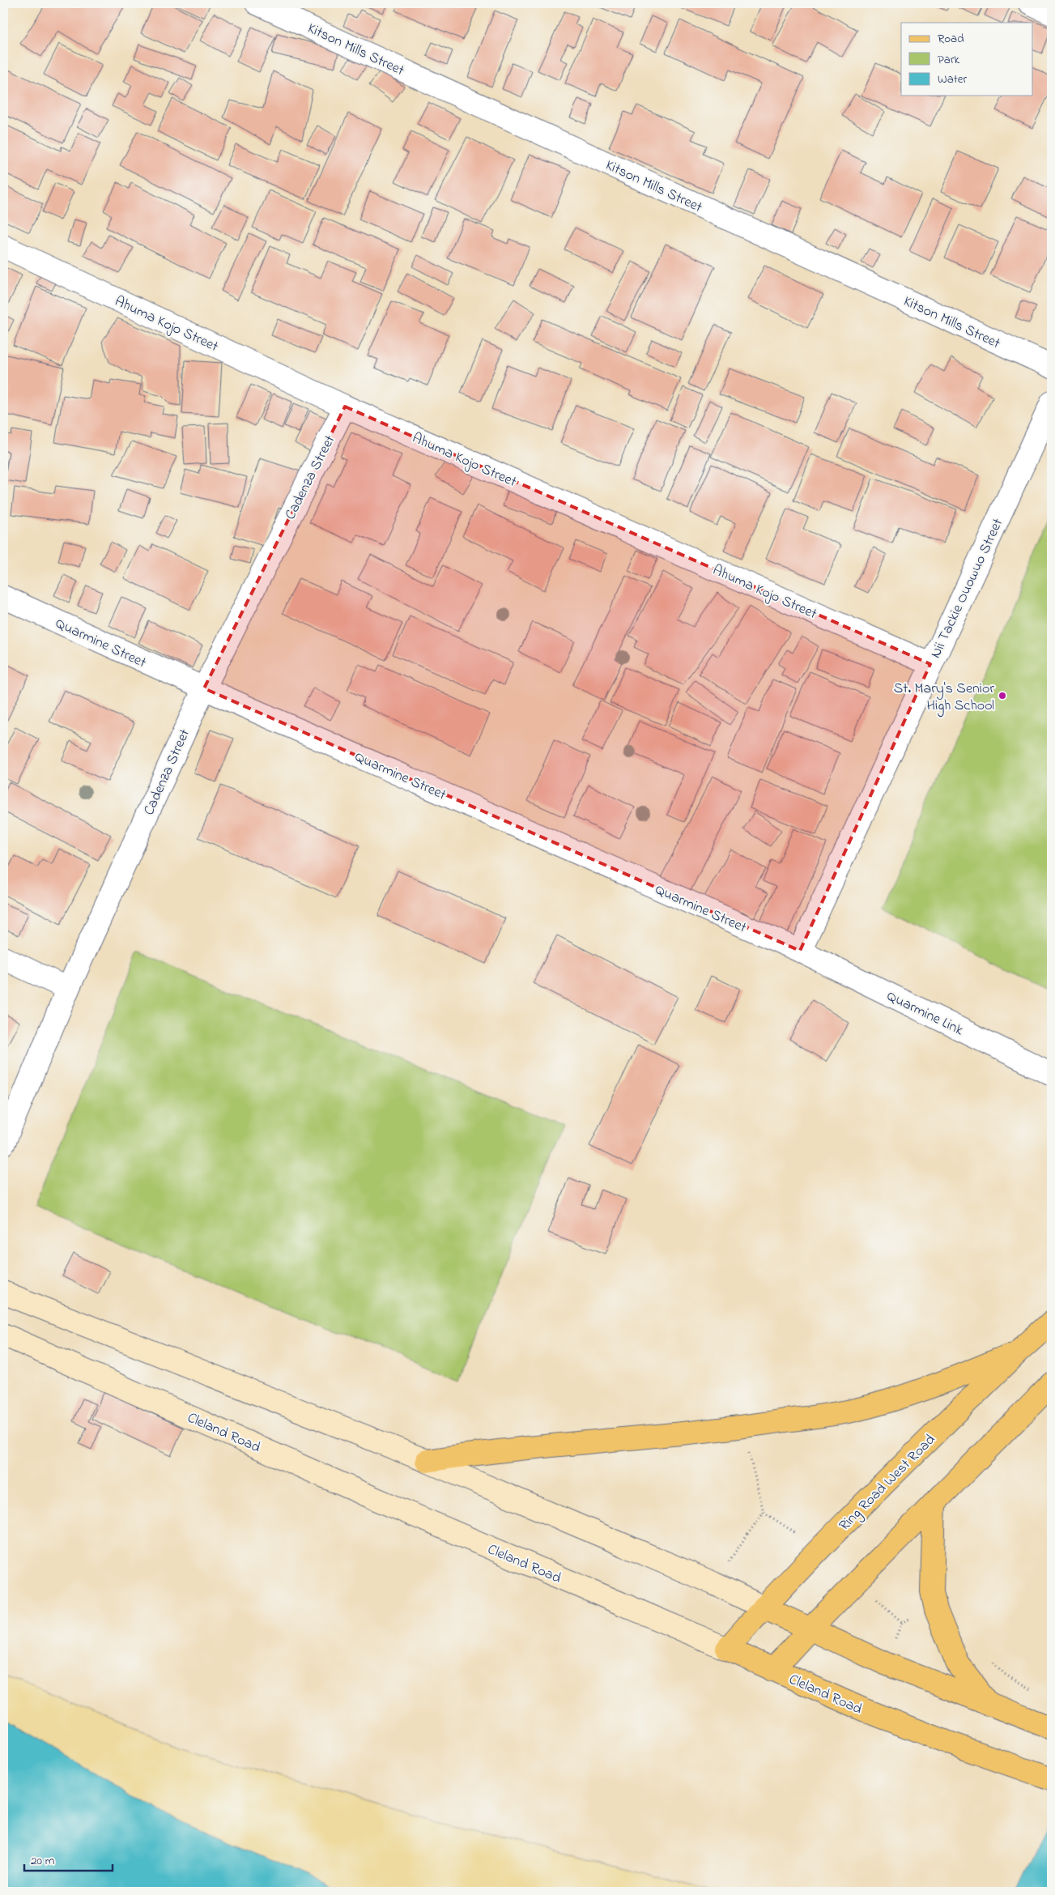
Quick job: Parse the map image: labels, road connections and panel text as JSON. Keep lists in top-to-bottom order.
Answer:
{
  "streets": {
    "main road": ["Cleland Road", "Ring Road West Road"],
    "street": [
      "Kitson Mills Street",
      "Ahuma Kojo Street",
      "Cadenza Street",
      "Nii Tackie Ouowuo Street",
      "Quarmine Street",
      "Quarmine Link"
    ]
  },
  "crossings": [
    ["Ahuma Kojo Street", "Cadenza Street"],
    ["Ahuma Kojo Street", "Nii Tackie Ouowuo Street"],
    ["Cadenza Street", "Quarmine Street"],
    ["Nii Tackie Ouowuo Street", "Quarmine Street"],
    ["Nii Tackie Ouowuo Street", "Quarmine Link"],
    ["Quarmine Street", "Quarmine Link"],
    ["Cleland Road", "Ring Road West Road"]
  ],
  "places": ["St. Mary's Senior High School"],
  "legend": ["Road", "Park", "Water"],
  "scale_bar": "20 m"
}
